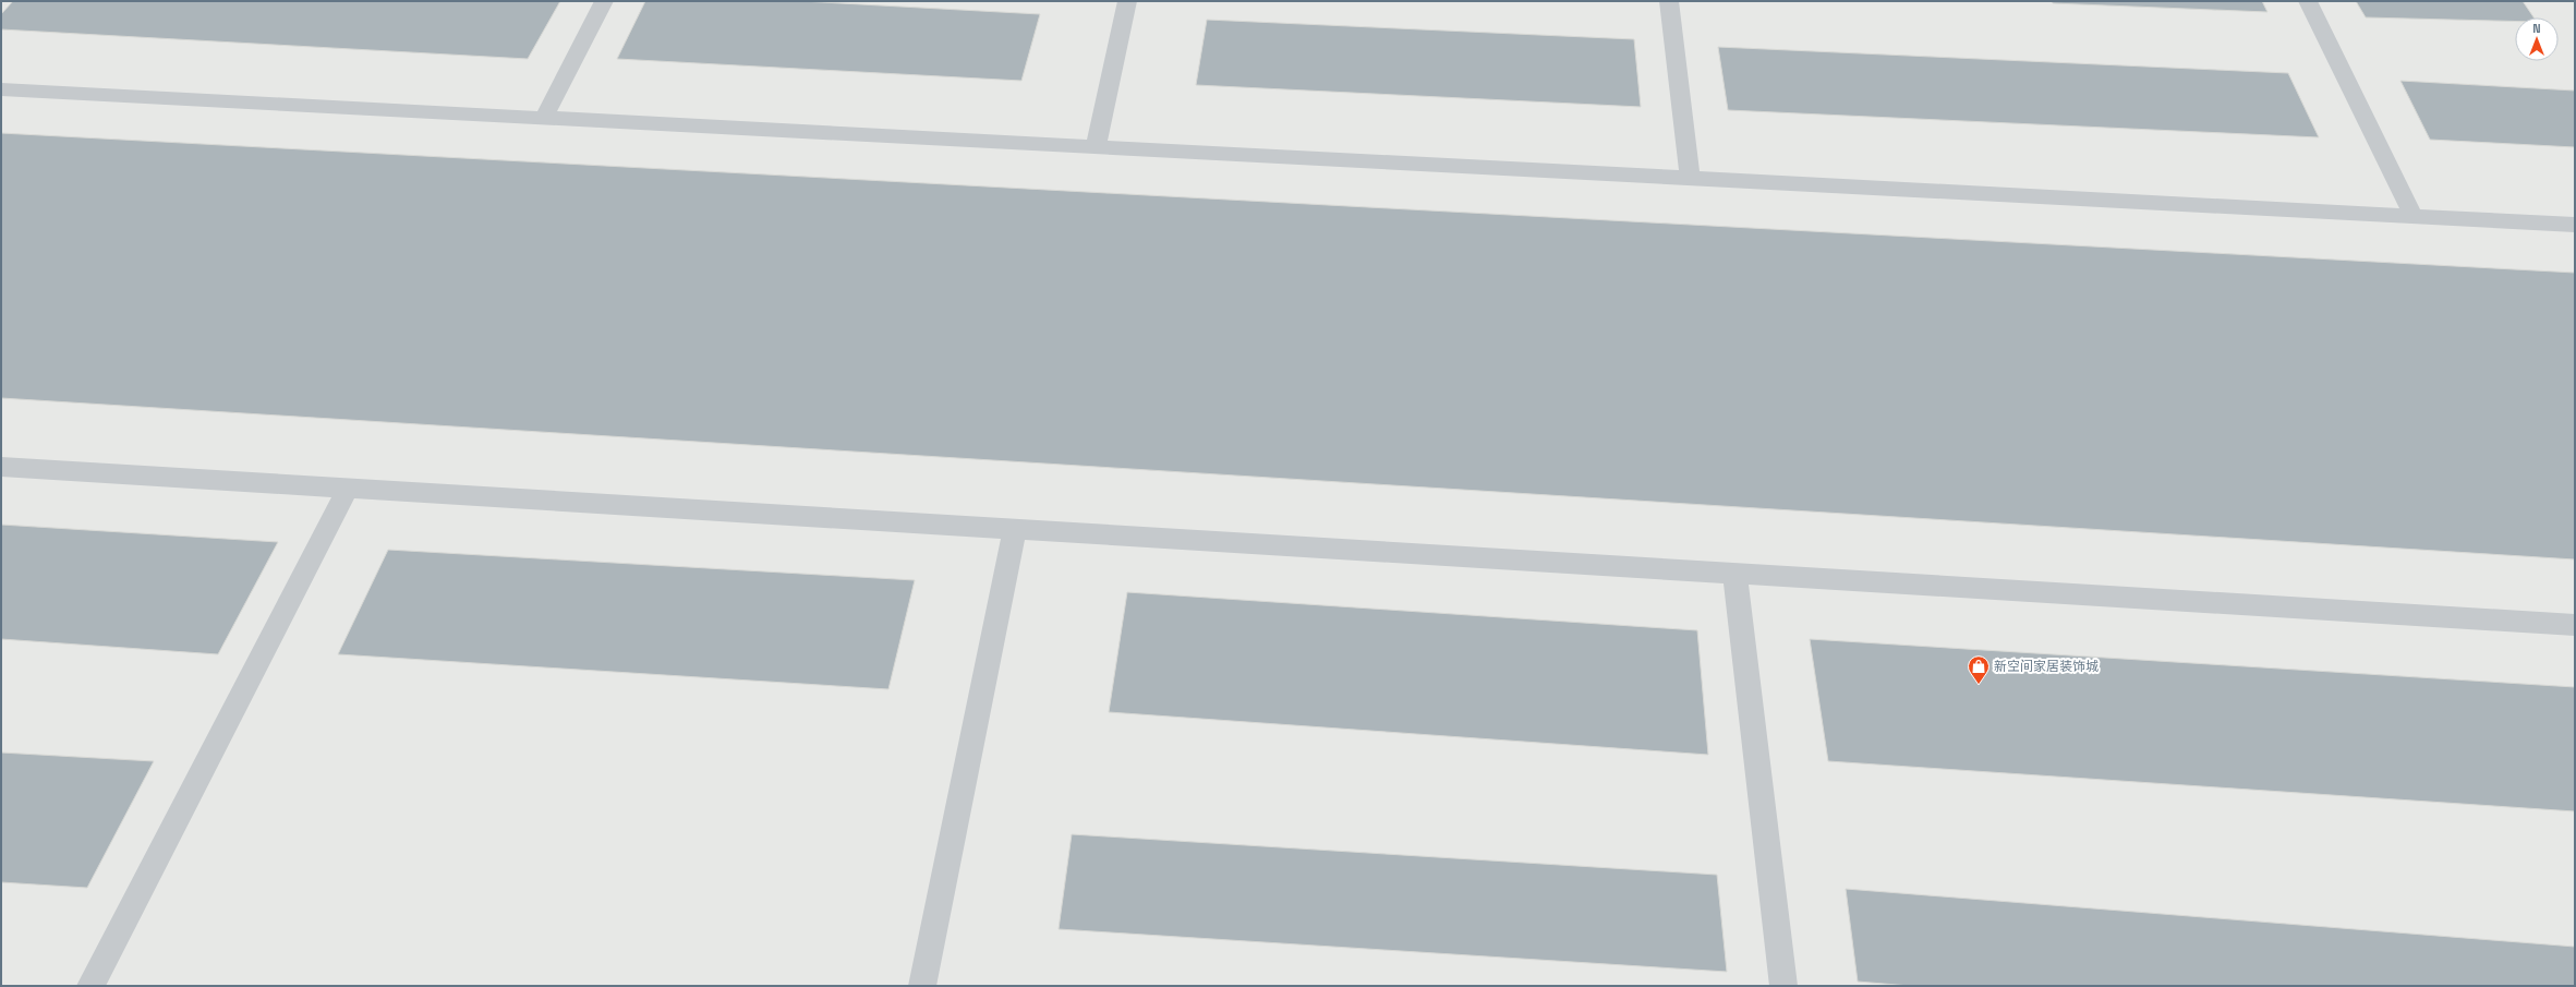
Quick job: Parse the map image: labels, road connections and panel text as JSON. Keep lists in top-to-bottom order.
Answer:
{
  "places": {
    "shop": ["新空间家居装饰城"]
  },
  "north": "top"
}
